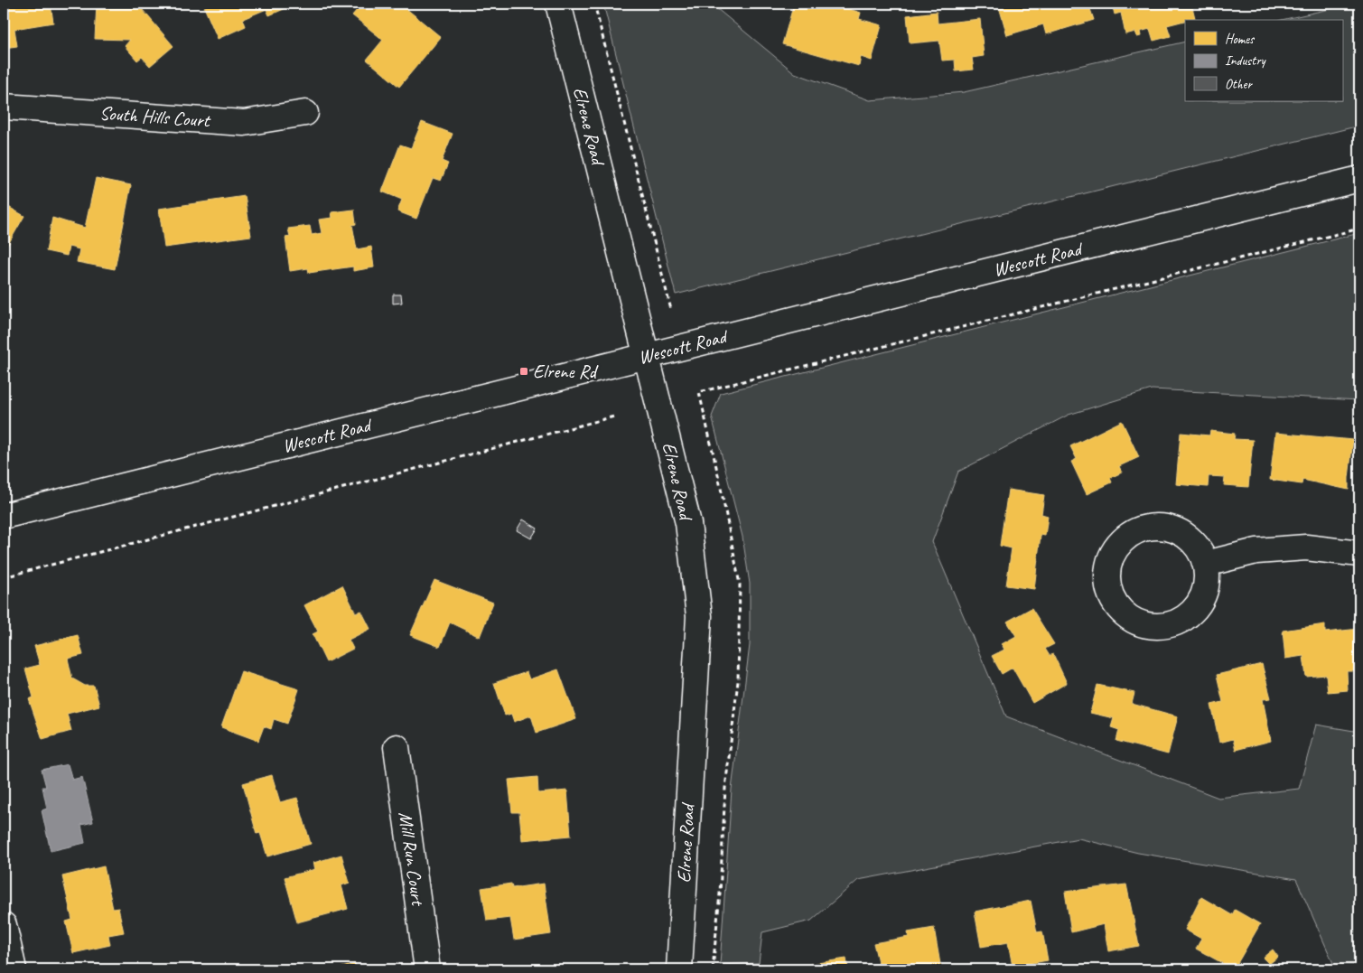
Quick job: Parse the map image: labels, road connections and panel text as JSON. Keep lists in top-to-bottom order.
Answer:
{
  "streets": {
    "street": [
      "South Hills Court",
      "Elrene Road",
      "Wescott Road",
      "Mill Run Court"
    ]
  },
  "crossings": [
    ["Elrene Road", "Wescott Road"]
  ],
  "places": {
    "transit": ["Elrene Rd"]
  },
  "legend": ["Homes", "Industry", "Other"]
}
